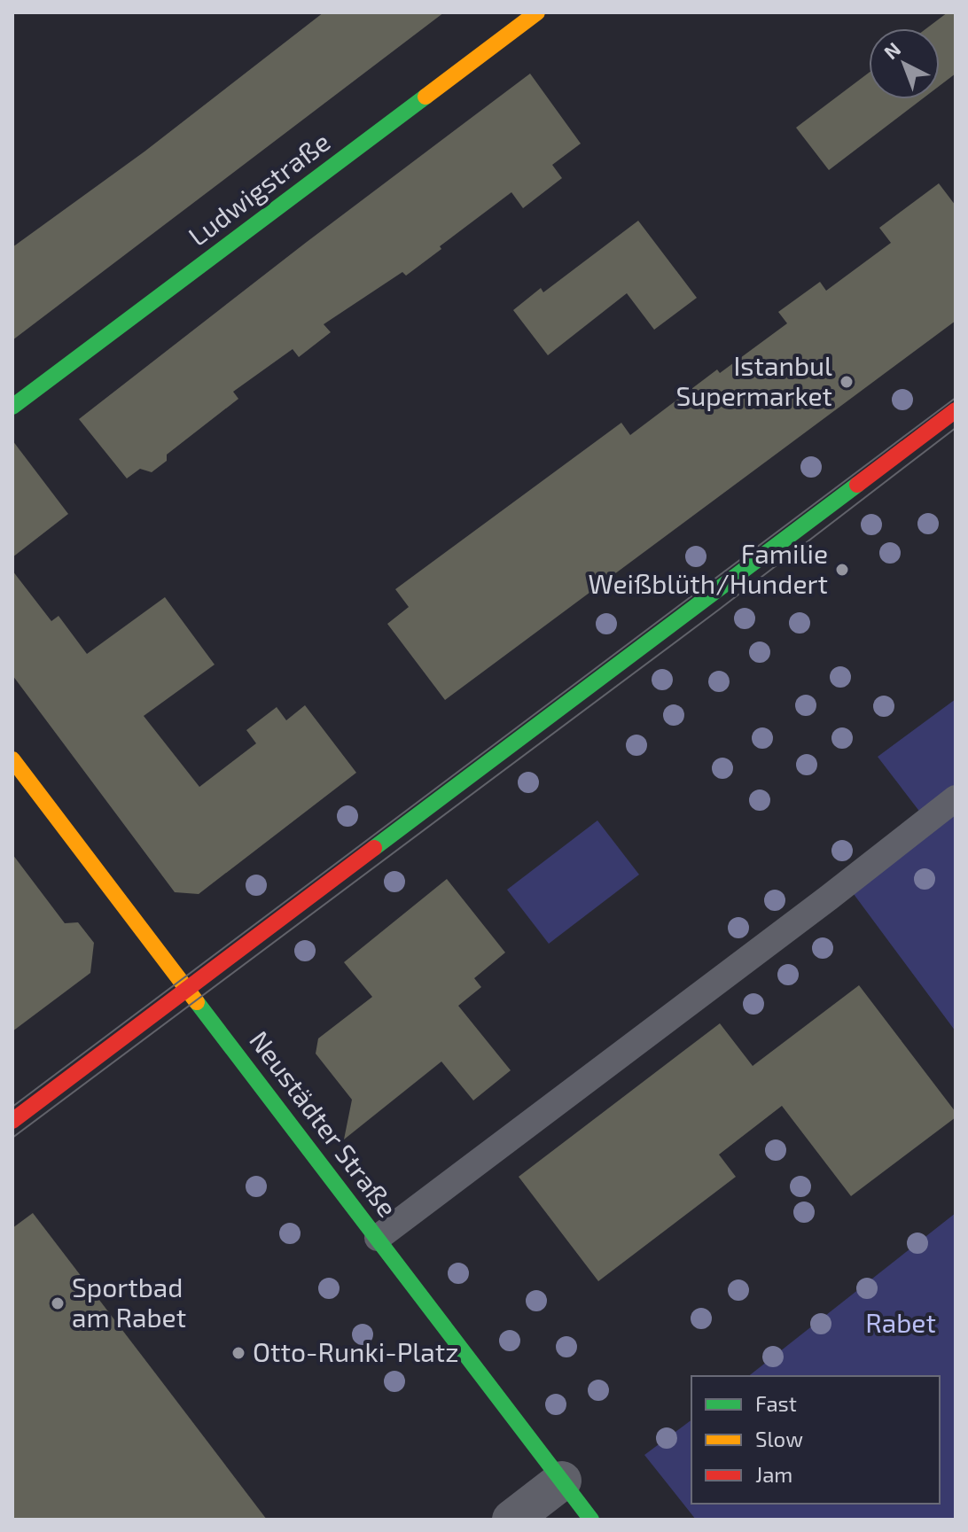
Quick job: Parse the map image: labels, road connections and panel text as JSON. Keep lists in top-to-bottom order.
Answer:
{
  "streets": {
    "street": ["Ludwigstraße", "Neustädter Straße"]
  },
  "parks": ["Rabet"],
  "places": [
    "Istanbul Supermarket",
    "Familie Weißblüth/Hundert",
    "Sportbad am Rabet",
    "Otto-Runki-Platz"
  ],
  "legend": ["Fast", "Slow", "Jam"],
  "north": "top left"
}
